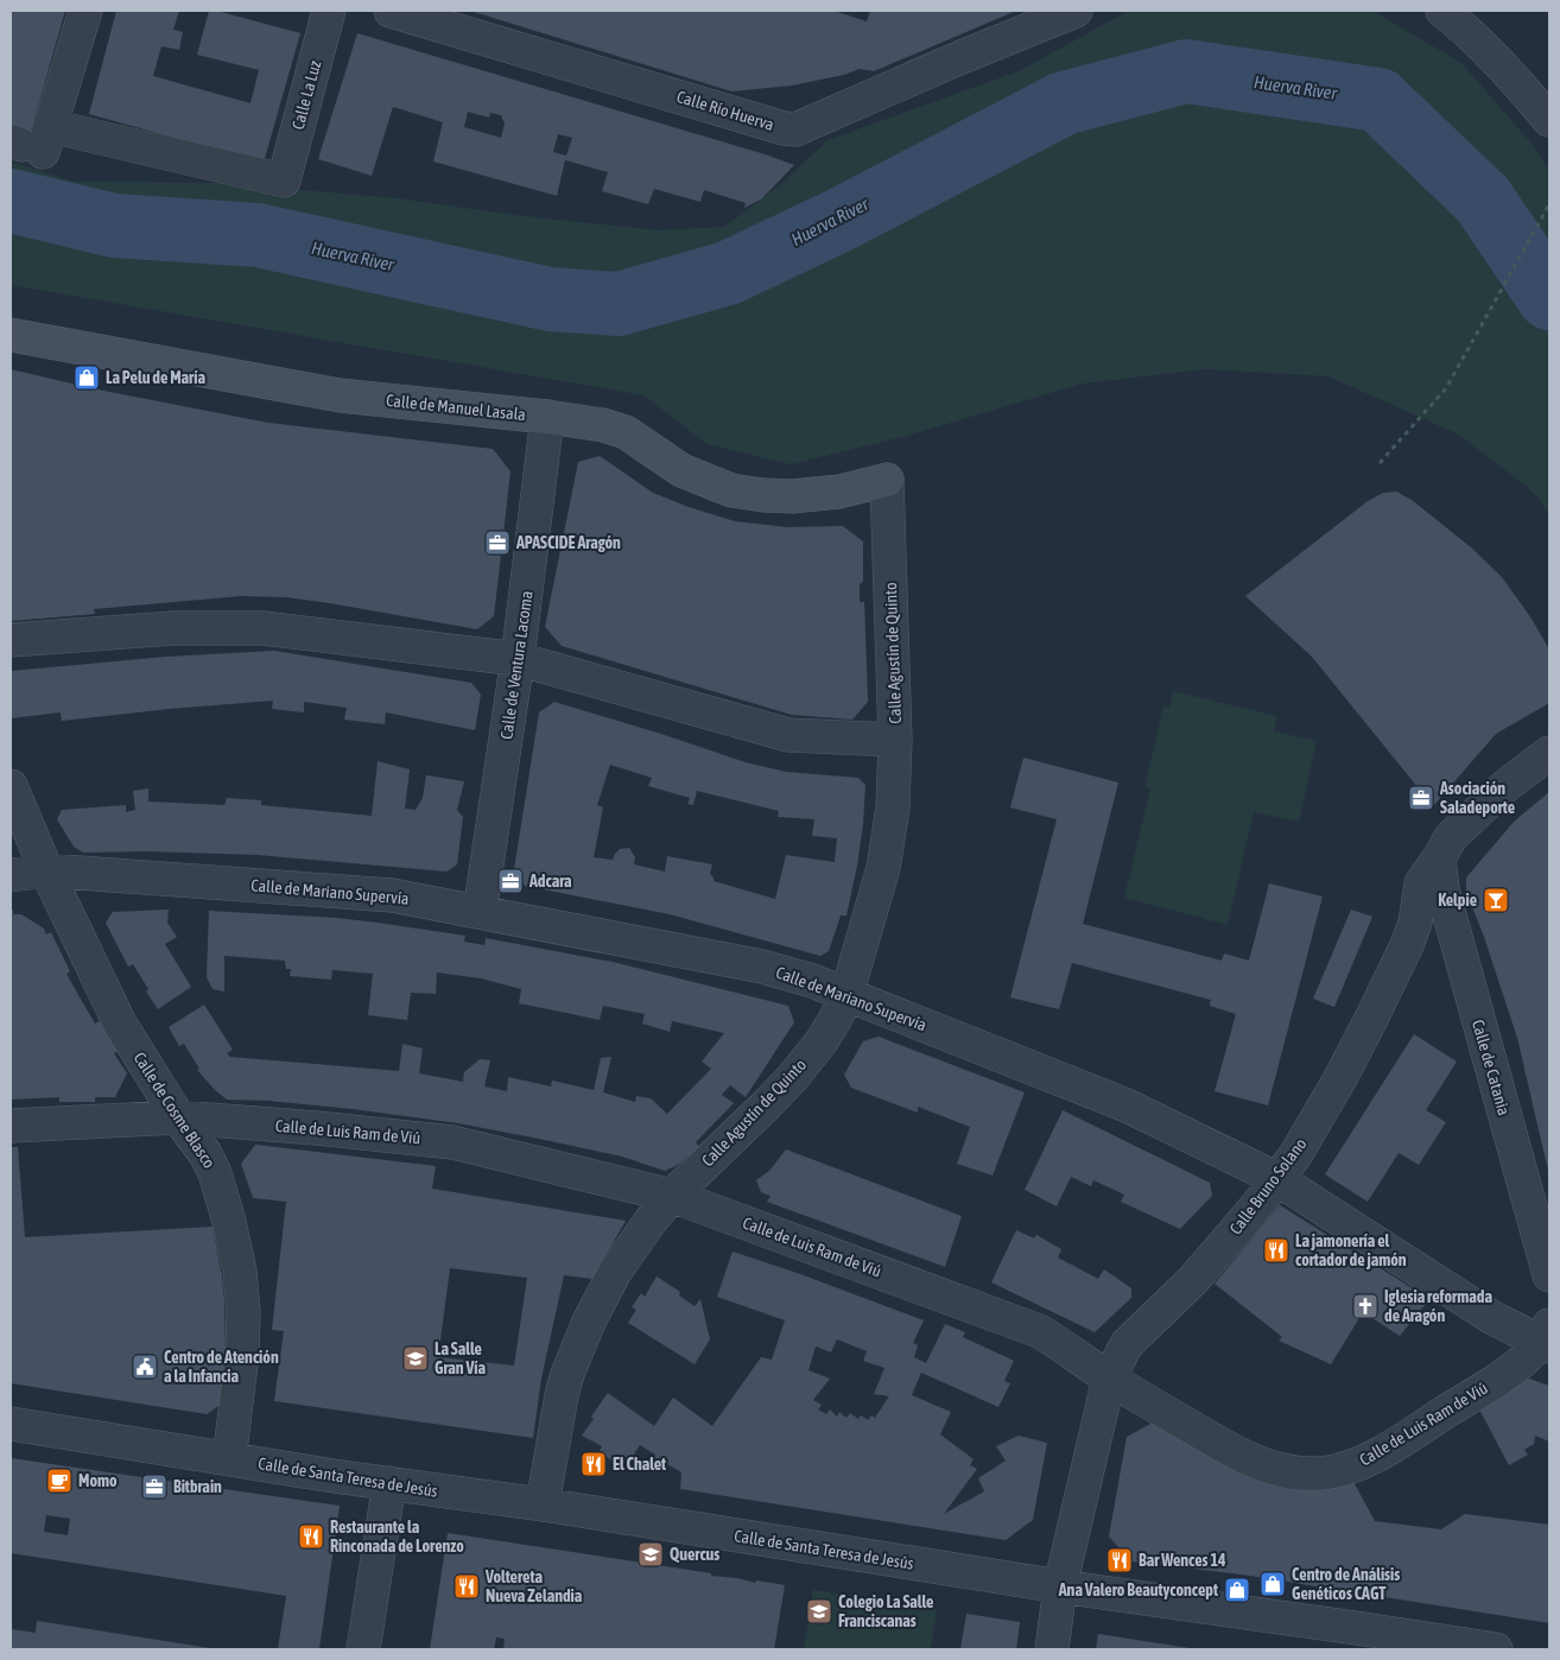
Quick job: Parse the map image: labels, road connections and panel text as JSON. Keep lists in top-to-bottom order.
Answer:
{
  "streets": {
    "street": [
      "Calle La Luz",
      "Calle Río Huerva",
      "Calle de Manuel Lasala",
      "Calle Agustín de Quinto",
      "Calle de Ventura Lacoma",
      "Calle de Mariano Supervía",
      "Calle de Catania",
      "Calle de Cosme Blasco",
      "Calle de Luis Ram de Viú",
      "Calle Bruno Solano",
      "Calle de Santa Teresa de Jesús"
    ]
  },
  "crossings": [
    ["Calle de Manuel Lasala", "Calle Agustín de Quinto"],
    ["Calle de Manuel Lasala", "Calle de Ventura Lacoma"],
    ["Calle Agustín de Quinto", "Calle de Mariano Supervía"],
    ["Calle Agustín de Quinto", "Calle de Luis Ram de Viú"],
    ["Calle Agustín de Quinto", "Calle de Santa Teresa de Jesús"],
    ["Calle de Ventura Lacoma", "Calle de Mariano Supervía"],
    ["Calle de Mariano Supervía", "Calle de Cosme Blasco"],
    ["Calle de Mariano Supervía", "Calle de Luis Ram de Viú"],
    ["Calle de Mariano Supervía", "Calle Bruno Solano"],
    ["Calle de Catania", "Calle Bruno Solano"],
    ["Calle de Cosme Blasco", "Calle de Luis Ram de Viú"],
    ["Calle de Cosme Blasco", "Calle de Santa Teresa de Jesús"],
    ["Calle de Luis Ram de Viú", "Calle Bruno Solano"],
    ["Calle Bruno Solano", "Calle de Santa Teresa de Jesús"]
  ],
  "water": ["Huerva River"],
  "places": {
    "shop": ["La Pelu de María", "Centro de Análisis Genéticos CAGT", "Ana Valero Beautyconcept"],
    "office": [
      "APASCIDE Aragón",
      "Asociación Saladeporte",
      "Adcara",
      "Bitbrain"
    ],
    "bar": ["Kelpie"],
    "restaurant": [
      "La jamonería el cortador de jamón",
      "El Chalet",
      "Restaurante la Rinconada de Lorenzo",
      "Bar Wences 14",
      "Voltereta Nueva Zelandia"
    ],
    "church": ["Iglesia reformada de Aragón"],
    "school or university": ["La Salle Gran Vía", "Quercus", "Colegio La Salle Franciscanas"],
    "public building": ["Centro de Atención a la Infancia"],
    "cafe": ["Momo"]
  }
}
